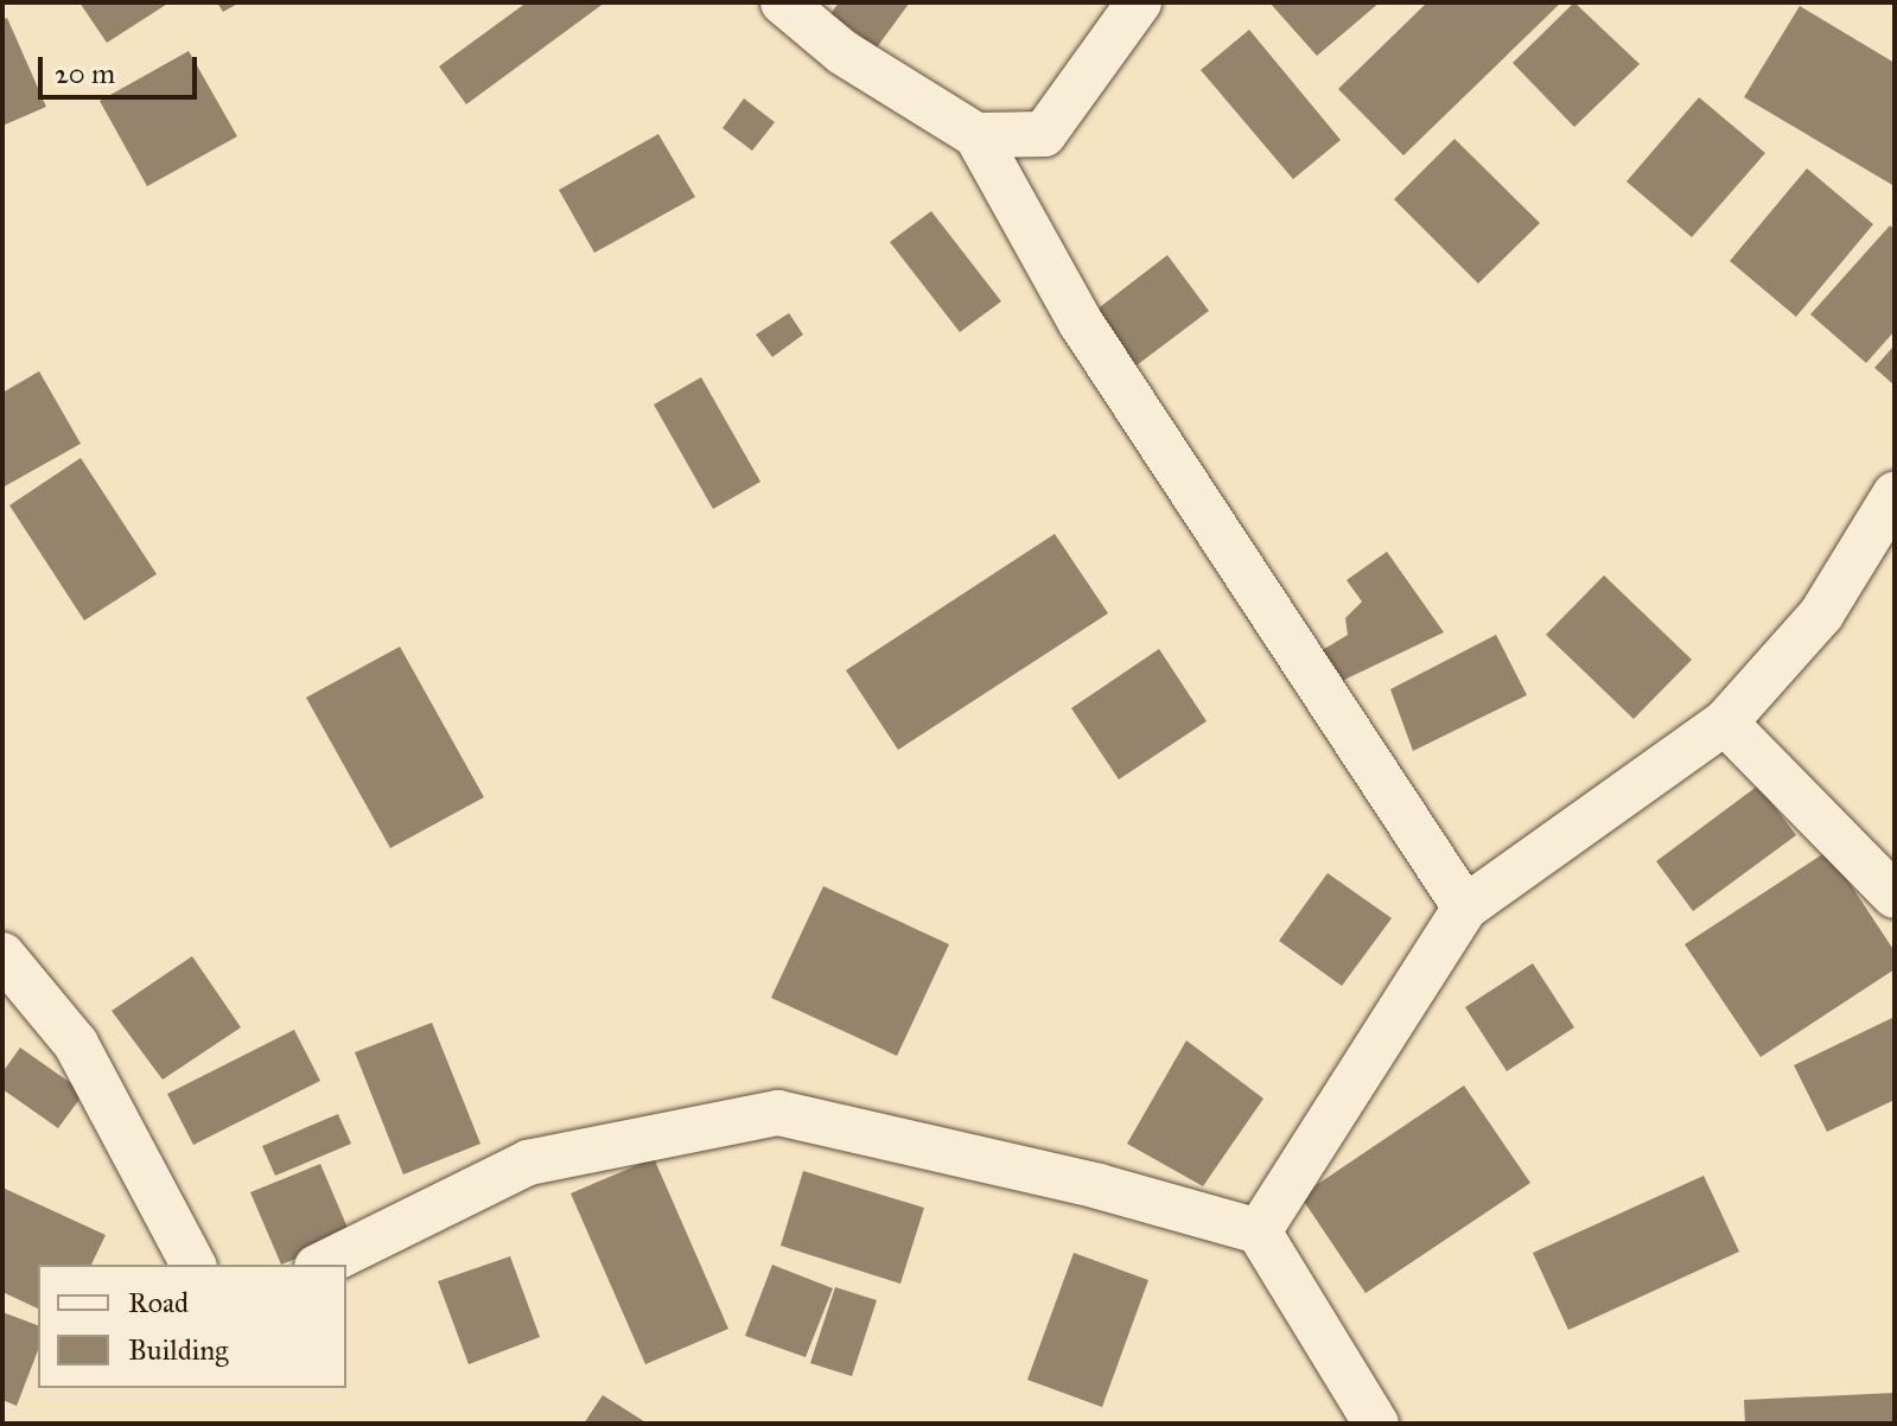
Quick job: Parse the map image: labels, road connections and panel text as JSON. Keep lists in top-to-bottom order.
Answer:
{
  "legend": ["Road", "Building"],
  "scale_bar": "20 m"
}
